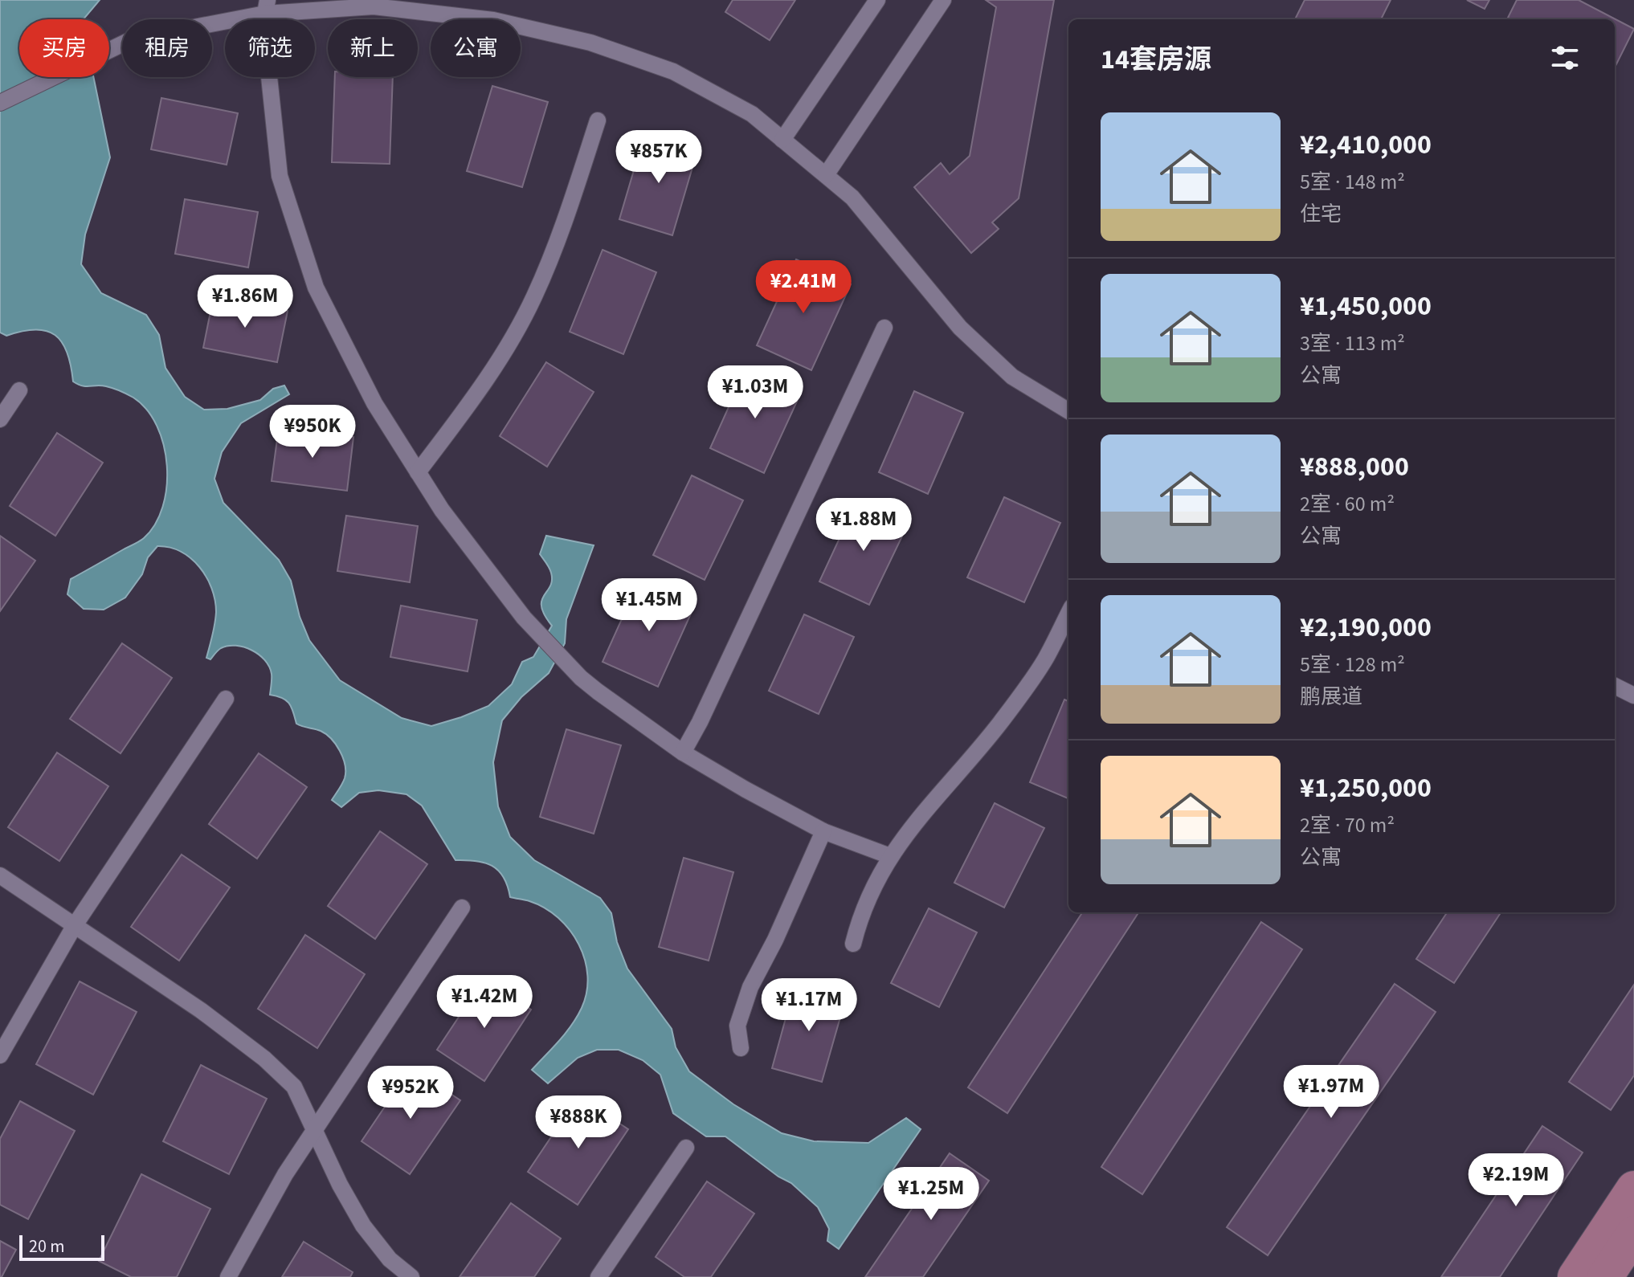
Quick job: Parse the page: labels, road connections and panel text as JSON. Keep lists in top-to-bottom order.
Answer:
{
  "scale_bar": "20 m",
  "page": {
    "chip": [
      "买房",
      "租房",
      "筛选",
      "新上",
      "公寓"
    ],
    "heading": "14套房源",
    "list": [
      {
        "name": "¥2,410,000",
        "note": "5室 · 148 m² · 住宅"
      },
      {
        "name": "¥1,450,000",
        "note": "3室 · 113 m² · 公寓"
      },
      {
        "name": "¥888,000",
        "note": "2室 · 60 m² · 公寓"
      },
      {
        "name": "¥2,190,000",
        "note": "5室 · 128 m² · 鹏展道"
      },
      {
        "name": "¥1,250,000",
        "note": "2室 · 70 m² · 公寓"
      }
    ],
    "price": [
      "¥857K",
      "¥2.41M",
      "¥1.86M",
      "¥1.03M",
      "¥950K",
      "¥1.88M",
      "¥1.45M",
      "¥1.42M",
      "¥1.17M",
      "¥1.97M",
      "¥952K",
      "¥888K",
      "¥2.19M",
      "¥1.25M"
    ],
    "scale": "20 m"
  }
}
